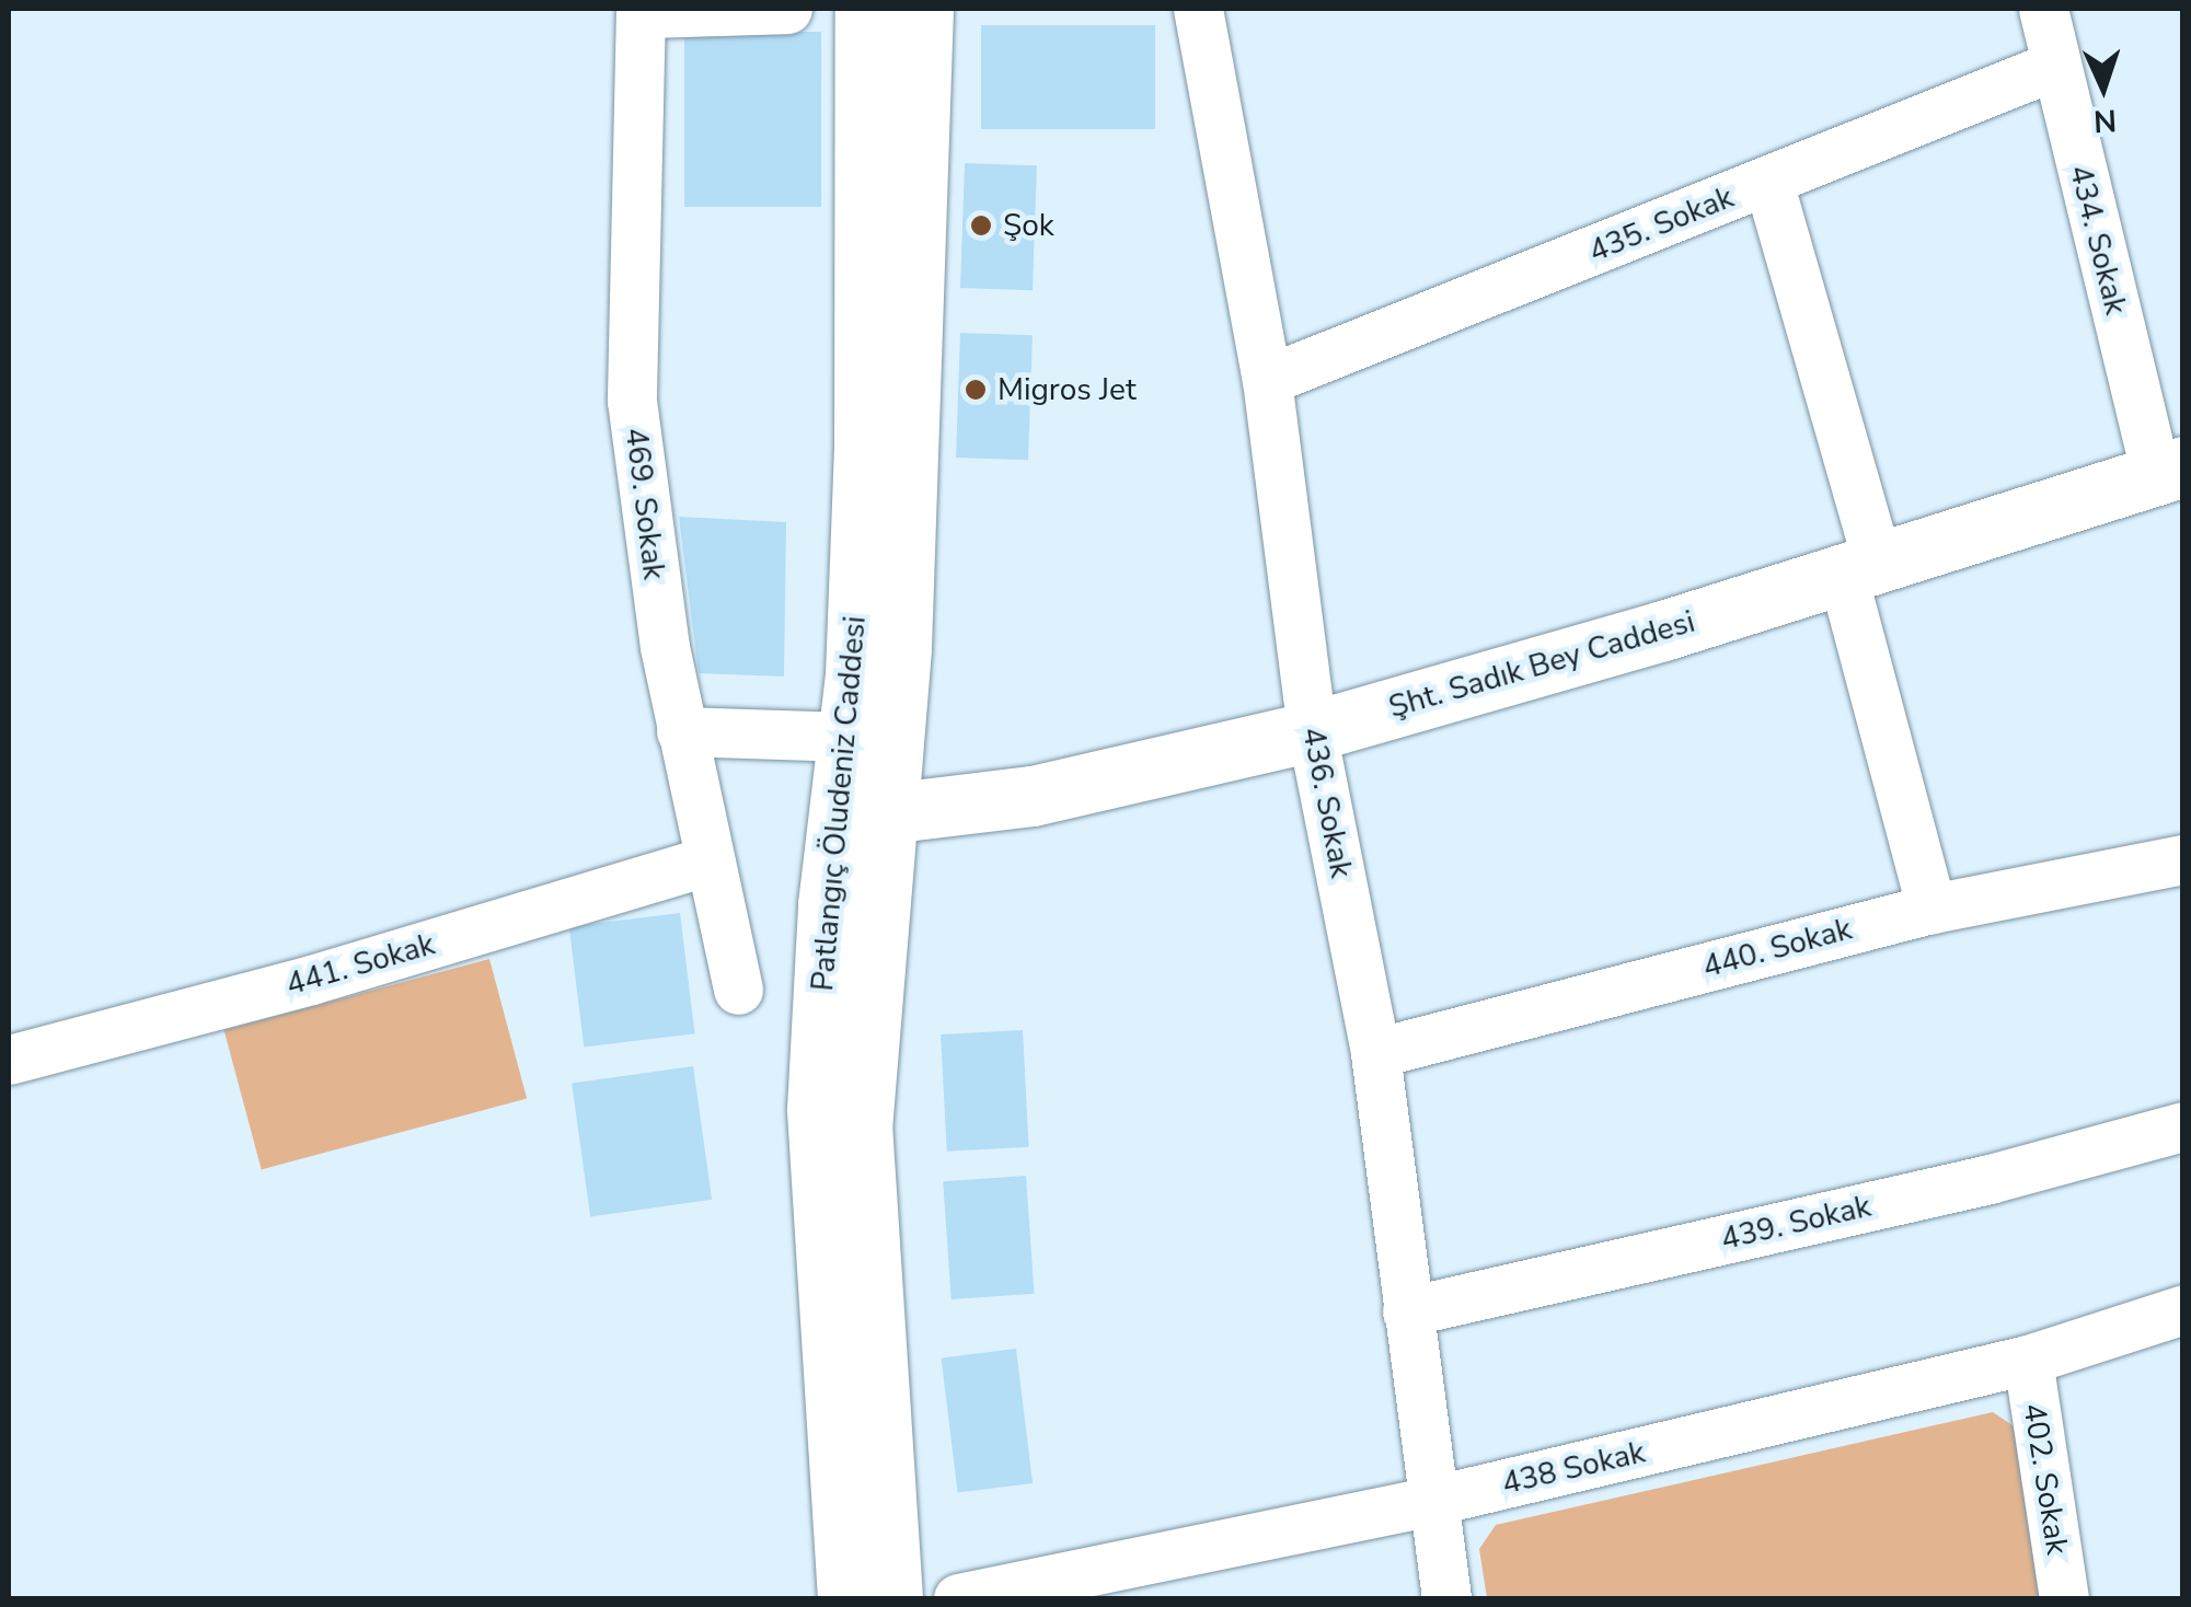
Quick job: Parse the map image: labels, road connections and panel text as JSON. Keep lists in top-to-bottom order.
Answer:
{
  "streets": {
    "main road": ["Şht. Sadık Bey Caddesi", "Patlangıç Öludeniz Caddesi"],
    "street": [
      "435. Sokak",
      "434. Sokak",
      "469. Sokak",
      "436. Sokak",
      "440. Sokak",
      "441. Sokak",
      "439. Sokak",
      "438 Sokak",
      "402. Sokak"
    ]
  },
  "crossings": [
    ["435. Sokak", "434. Sokak"],
    ["435. Sokak", "436. Sokak"],
    ["434. Sokak", "Şht. Sadık Bey Caddesi"],
    ["469. Sokak", "441. Sokak"],
    ["Şht. Sadık Bey Caddesi", "436. Sokak"],
    ["Şht. Sadık Bey Caddesi", "Patlangıç Öludeniz Caddesi"],
    ["436. Sokak", "440. Sokak"],
    ["436. Sokak", "439. Sokak"],
    ["436. Sokak", "438 Sokak"],
    ["438 Sokak", "402. Sokak"]
  ],
  "places": ["Şok", "Migros Jet"],
  "north": "bottom"
}
